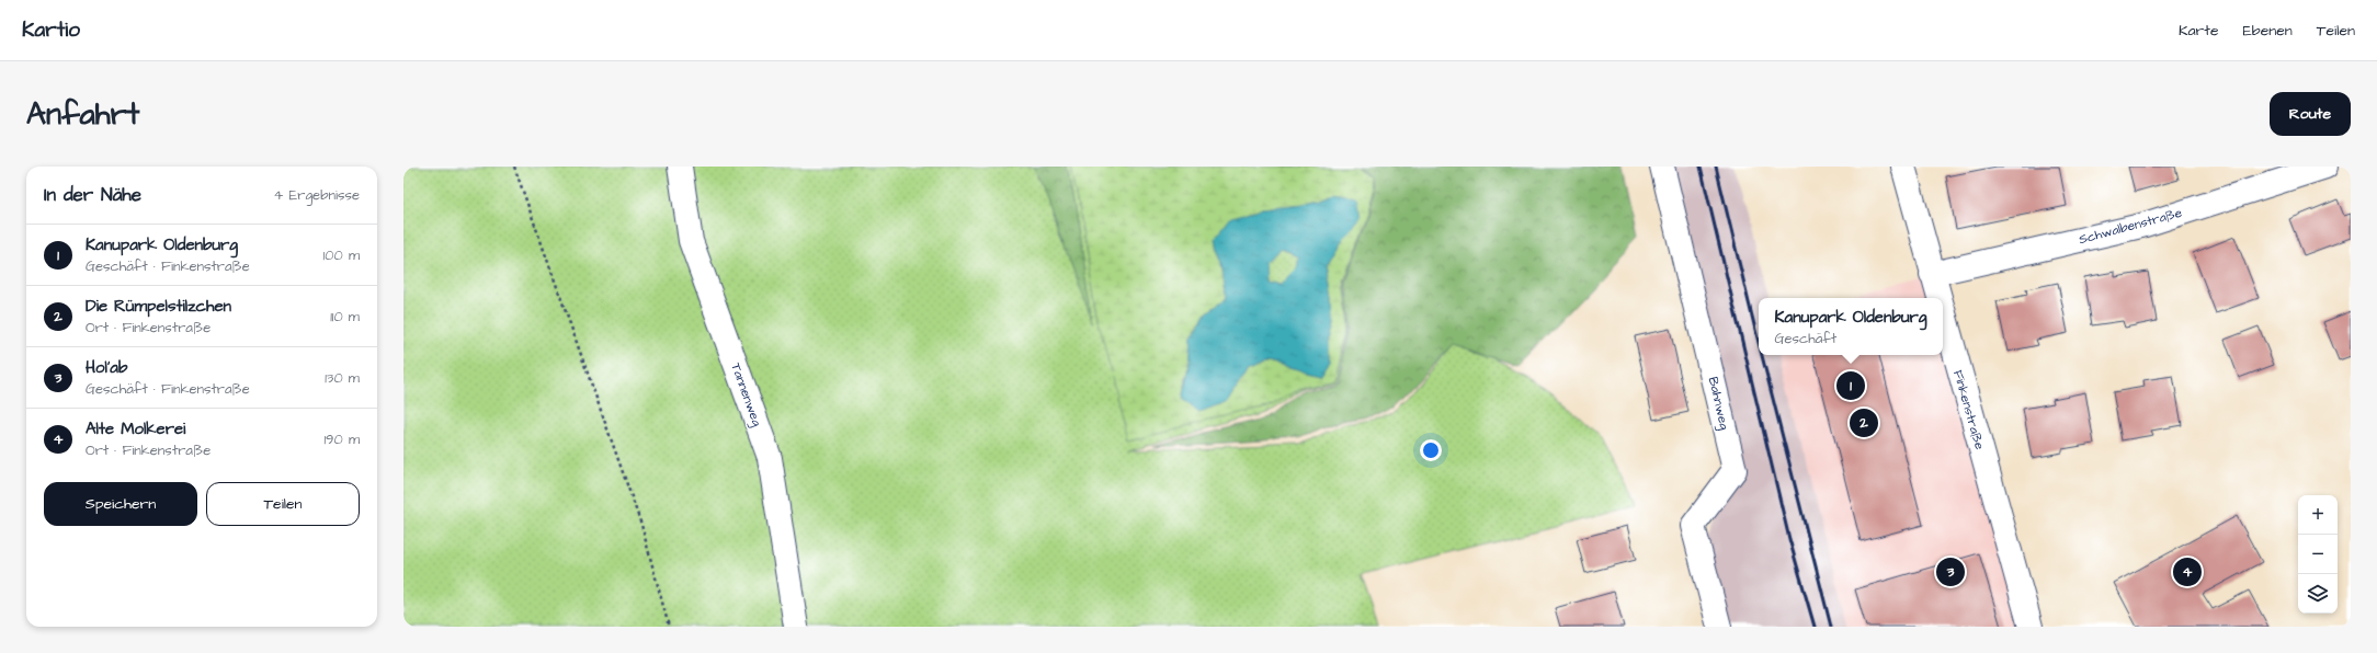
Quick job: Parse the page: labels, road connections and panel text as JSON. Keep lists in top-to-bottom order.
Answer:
{
  "streets": {
    "street": [
      "Schwalbenstraße",
      "Tannenweg",
      "Bahnweg",
      "Finkenstraße"
    ]
  },
  "crossings": [
    ["Schwalbenstraße", "Finkenstraße"]
  ],
  "page": {
    "header": "Kartio",
    "nav": ["Karte", "Ebenen", "Teilen"],
    "buttons": [
      "Route",
      ["Speichern", "Teilen"]
    ],
    "title": "Anfahrt",
    "heading": ["In der Nähe", "4 Ergebnisse"],
    "list": [
      {
        "mark": "1",
        "name": "Kanupark Oldenburg",
        "note": "Geschäft · Finkenstraße",
        "value": "100 m"
      },
      {
        "mark": "2",
        "name": "Die Rümpelstilzchen",
        "note": "Ort · Finkenstraße",
        "value": "110 m"
      },
      {
        "mark": "3",
        "name": "Hol'ab",
        "note": "Geschäft · Finkenstraße",
        "value": "130 m"
      },
      {
        "mark": "4",
        "name": "Alte Molkerei",
        "note": "Ort · Finkenstraße",
        "value": "190 m"
      }
    ],
    "popup": ["Kanupark Oldenburg", "Geschäft"],
    "pins": [
      "1",
      "2",
      "3",
      "4"
    ],
    "map_buttons": ["+", "−"]
  }
}
